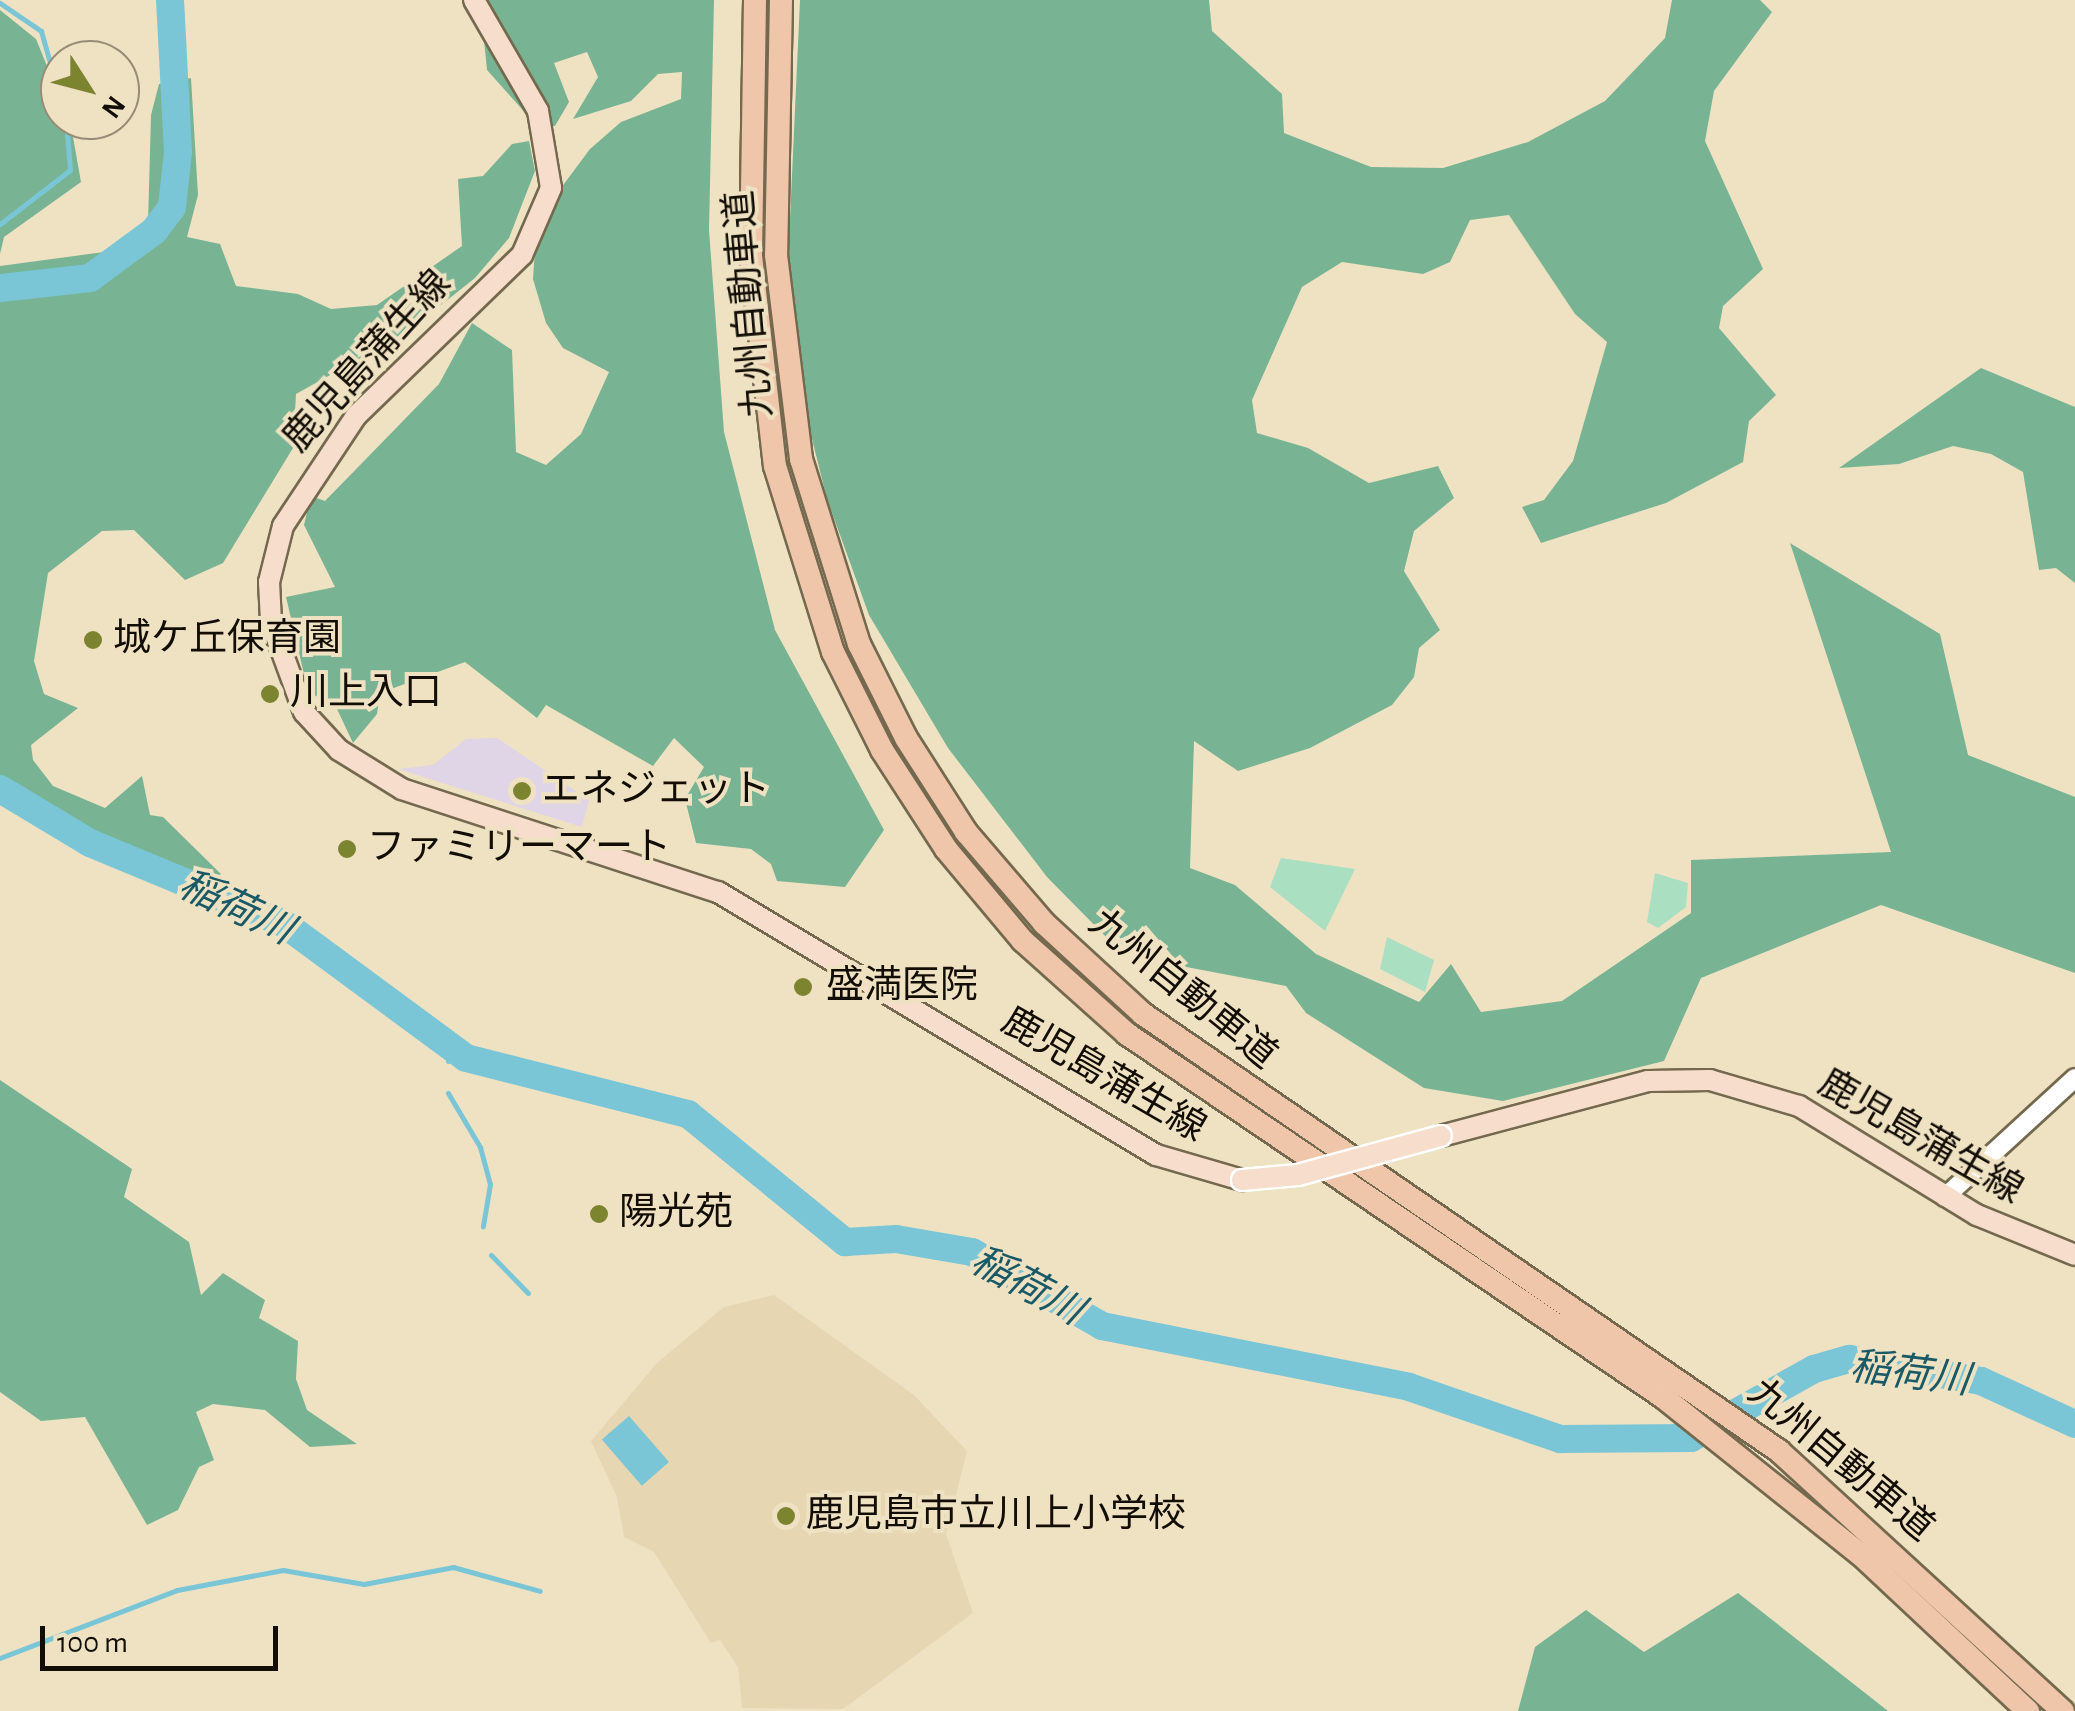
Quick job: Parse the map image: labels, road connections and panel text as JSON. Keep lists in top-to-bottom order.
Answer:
{
  "streets": {
    "highway": ["九州自動車道"],
    "main road": ["鹿児島蒲生線"]
  },
  "water": ["稲荷川"],
  "places": [
    "城ケ丘保育園",
    "川上入口",
    "エネジェット",
    "ファミリーマート",
    "盛満医院",
    "陽光苑",
    "鹿児島市立川上小学校"
  ],
  "scale_bar": "100 m",
  "north": "bottom right"
}
